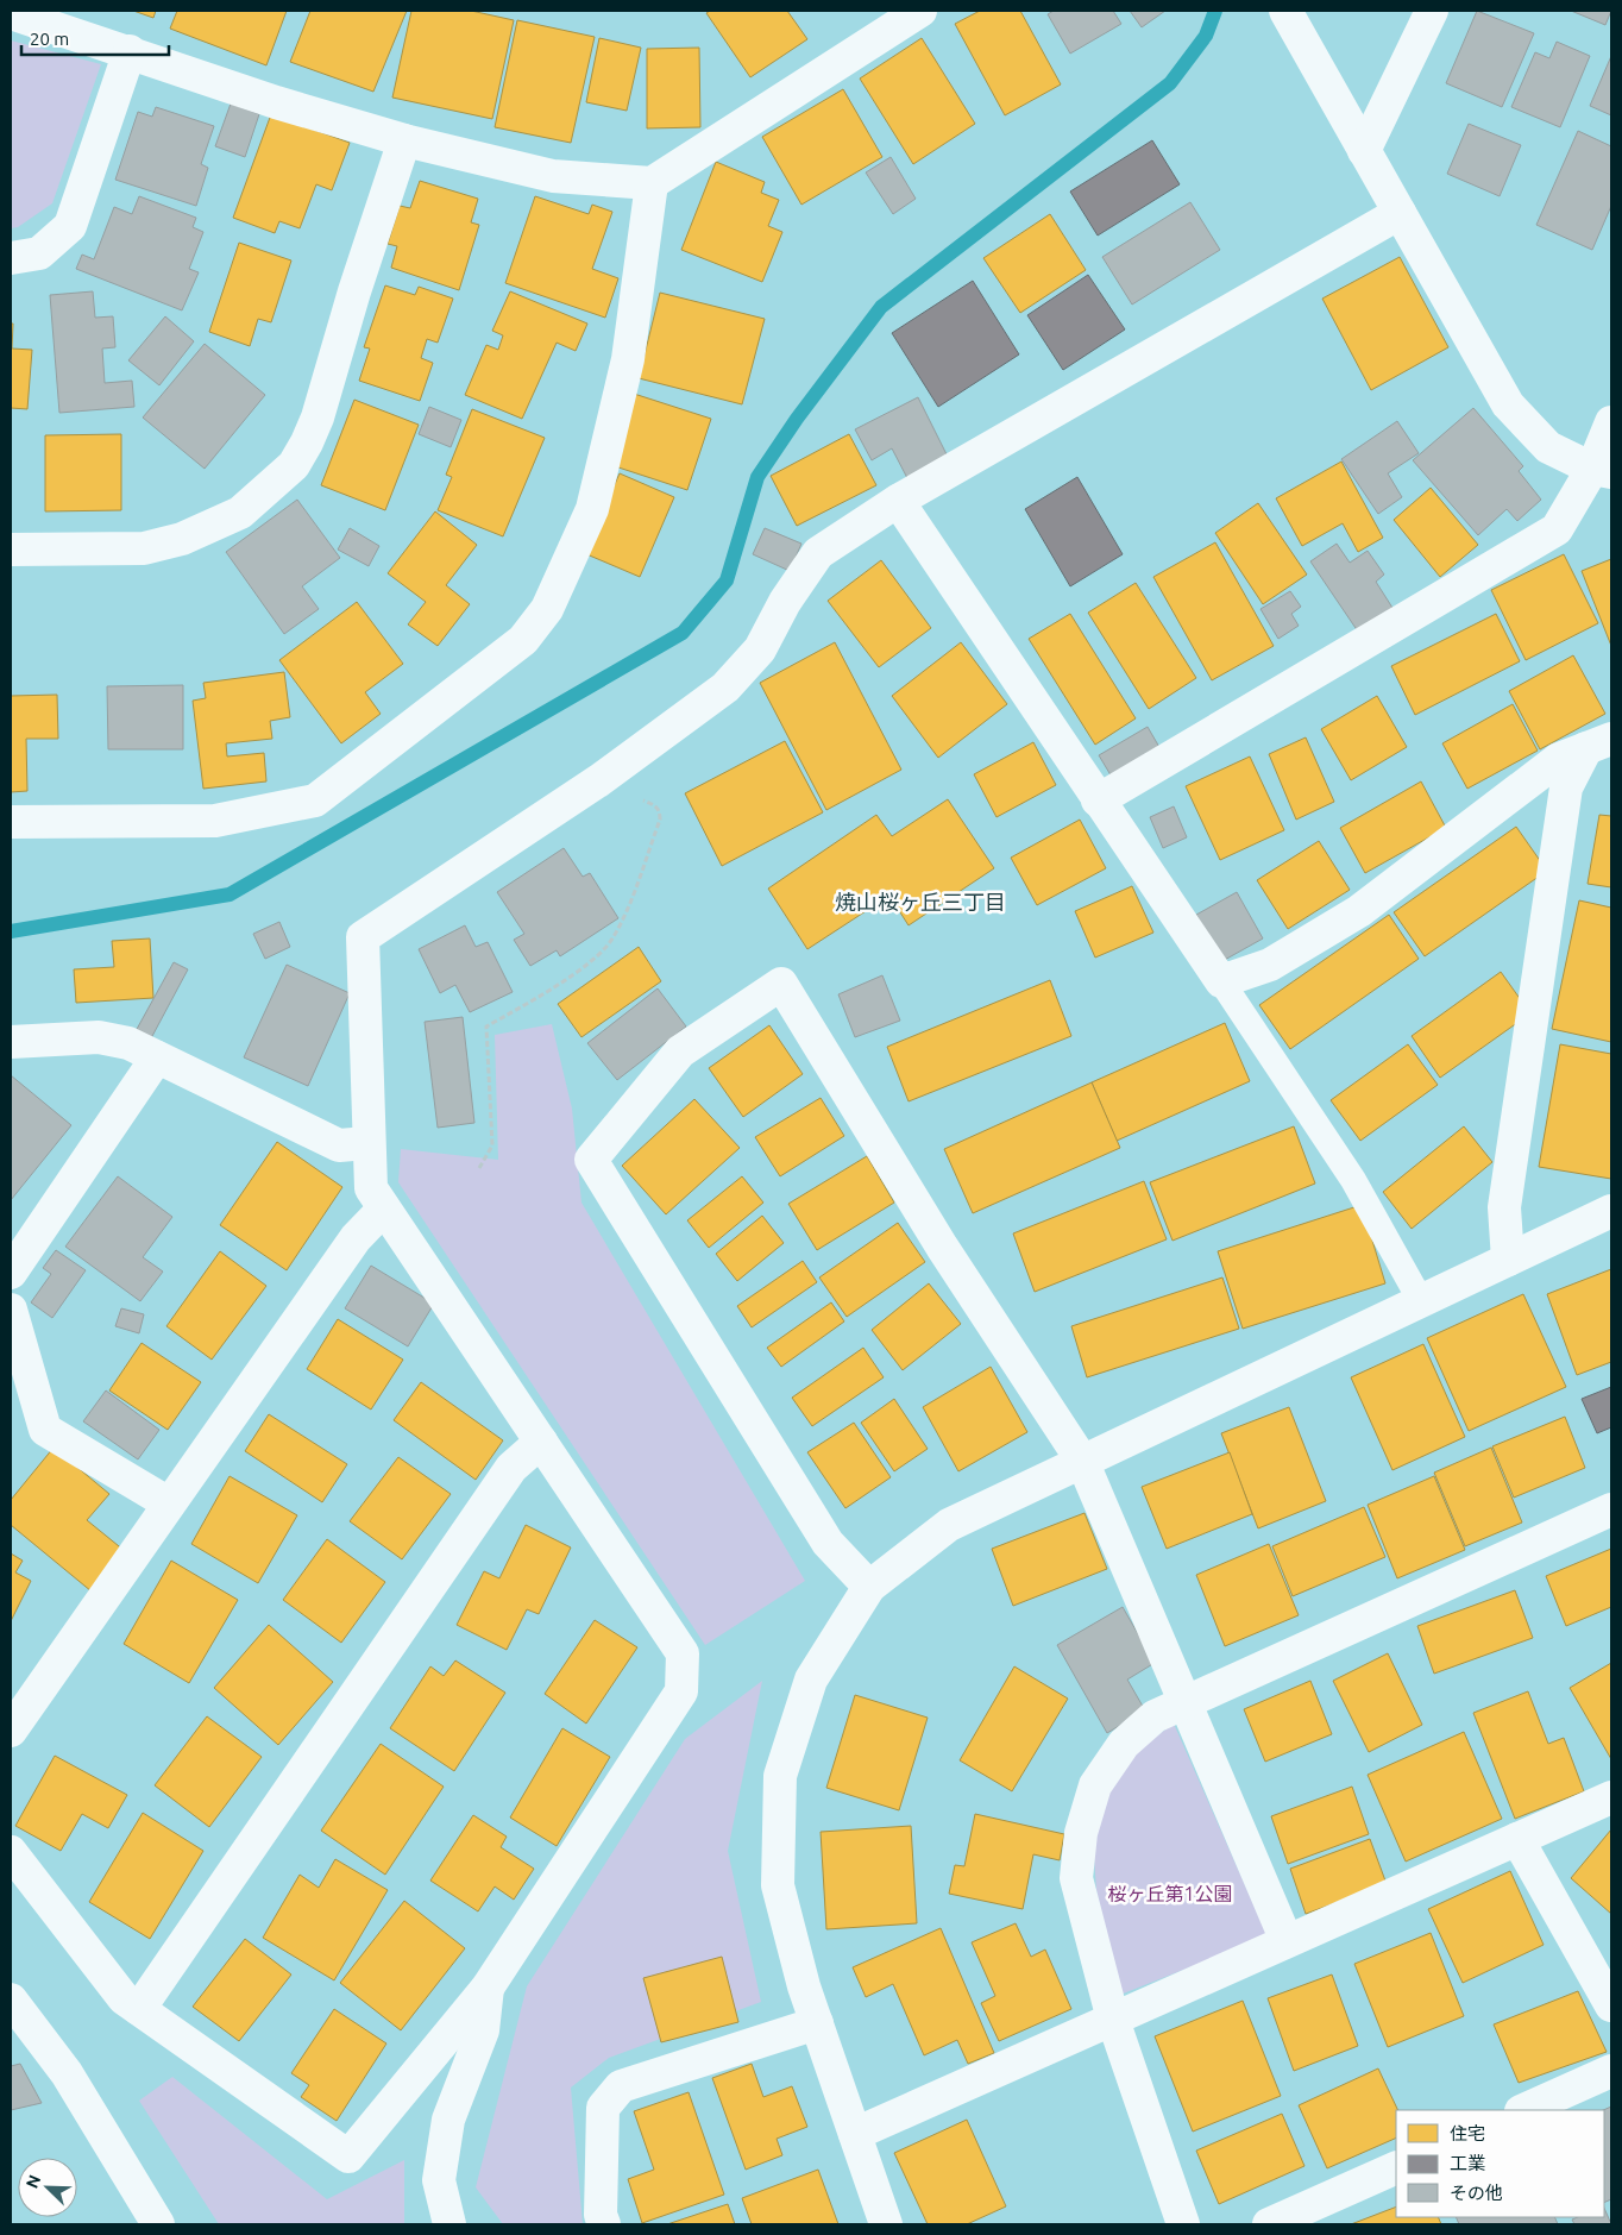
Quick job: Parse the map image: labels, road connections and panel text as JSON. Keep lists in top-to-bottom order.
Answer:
{
  "districts": ["焼山桜ヶ丘三丁目"],
  "parks": ["桜ヶ丘第1公園"],
  "legend": ["住宅", "工業", "その他"],
  "scale_bar": "20 m",
  "north": "top left"
}
